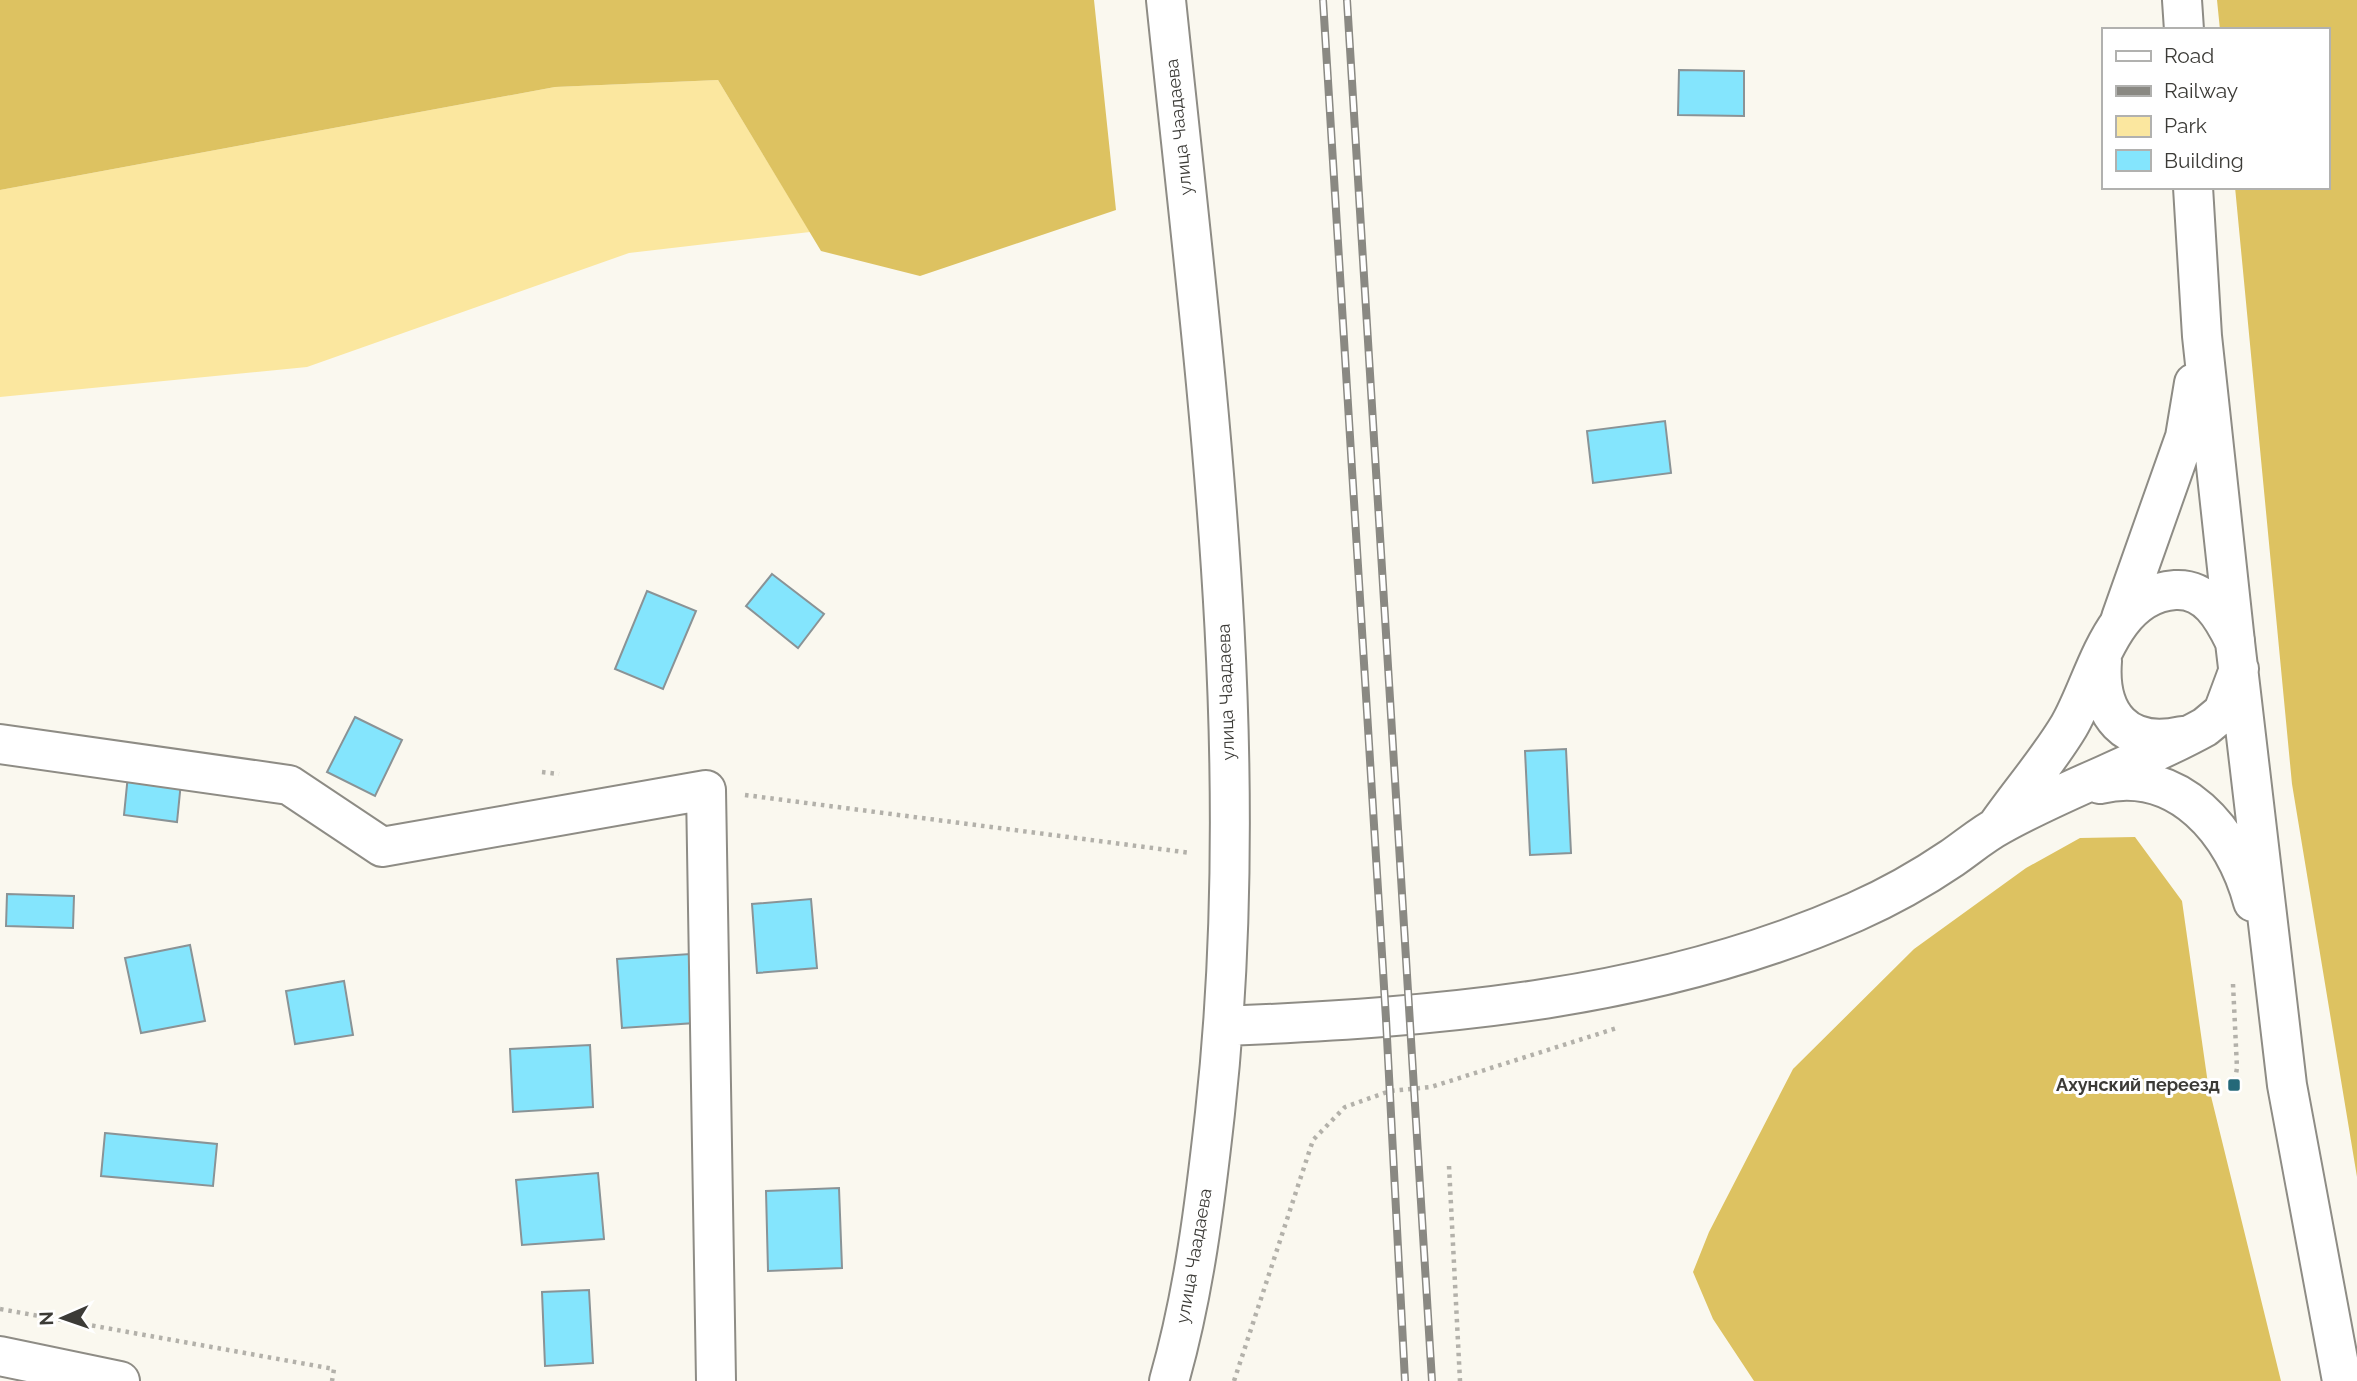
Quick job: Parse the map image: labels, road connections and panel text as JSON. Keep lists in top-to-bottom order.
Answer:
{
  "streets": {
    "main road": ["улица Чаадаева"]
  },
  "places": {
    "transit": ["Ахунский переезд"]
  },
  "legend": [
    "Road",
    "Railway",
    "Park",
    "Building"
  ],
  "north": "left"
}
